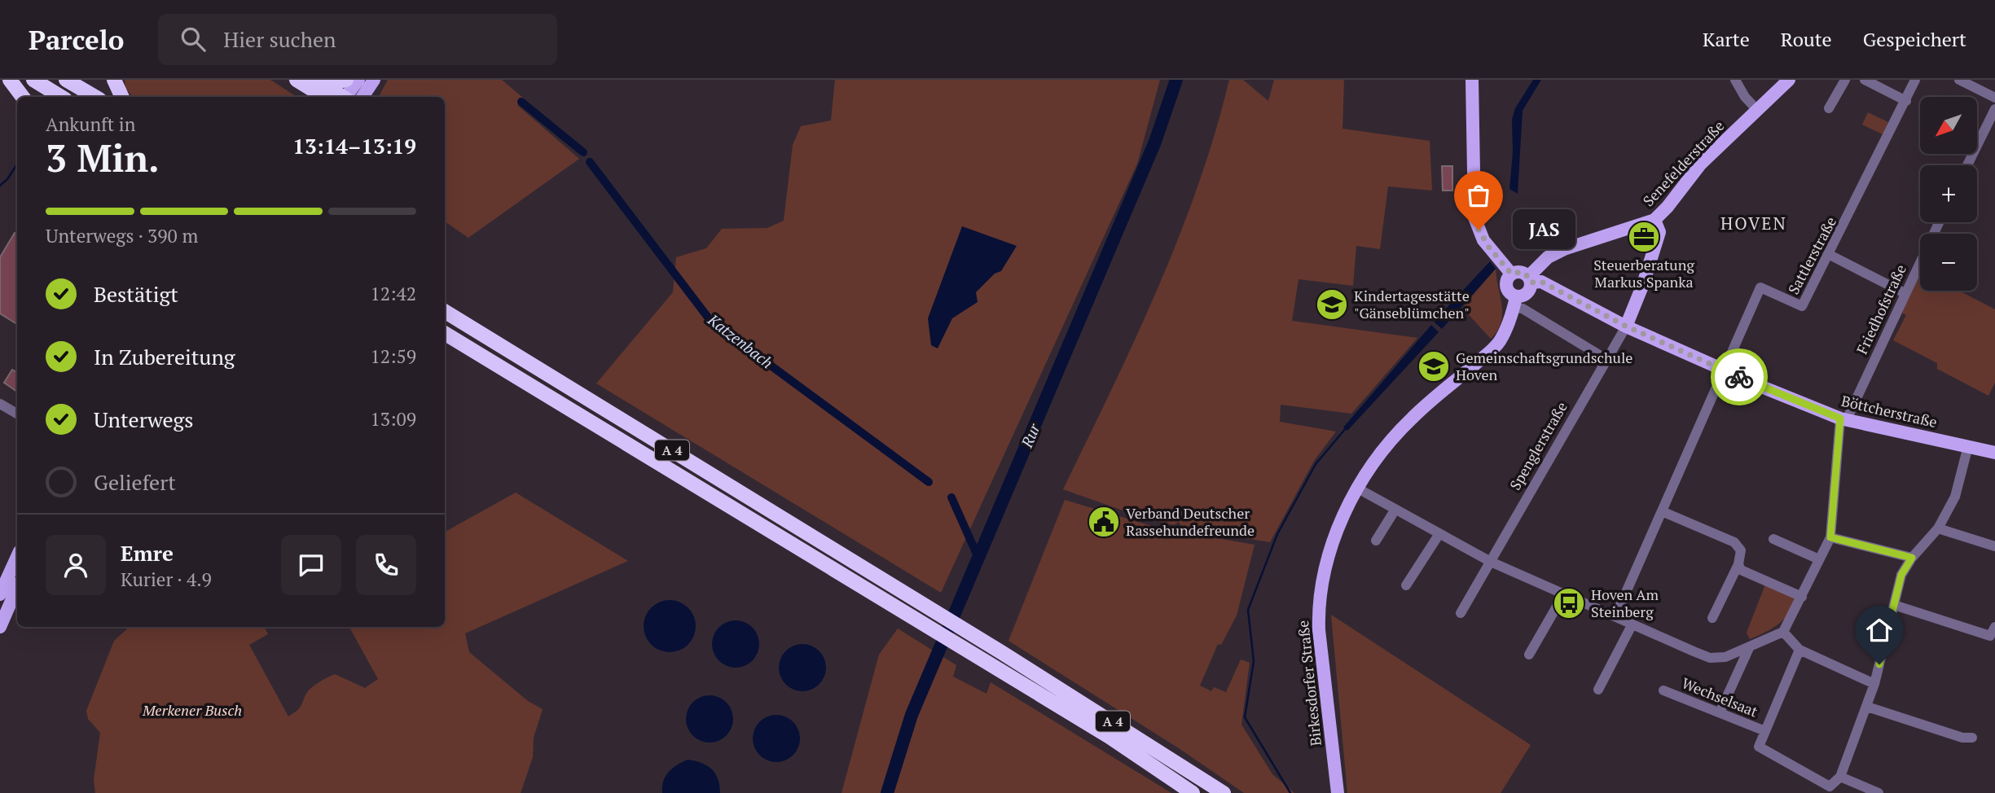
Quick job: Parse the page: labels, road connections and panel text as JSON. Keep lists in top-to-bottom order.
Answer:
{
  "streets": {
    "highway": ["A 4"],
    "main road": [
      "Senefelderstraße",
      "Böttcherstraße",
      "Spenglerstraße",
      "Birkesdorfer Straße"
    ],
    "street": ["Sattlerstraße", "Friedhofstraße", "Wechselsaat"]
  },
  "crossings": [
    ["Senefelderstraße", "Böttcherstraße"],
    ["Senefelderstraße", "Spenglerstraße"],
    ["Senefelderstraße", "Birkesdorfer Straße"],
    ["Sattlerstraße", "Böttcherstraße"],
    ["Friedhofstraße", "Böttcherstraße"],
    ["Böttcherstraße", "Spenglerstraße"],
    ["Böttcherstraße", "Birkesdorfer Straße"]
  ],
  "districts": ["HOVEN"],
  "water": ["Katzenbach", "Rur"],
  "parks": ["Merkener Busch"],
  "places": {
    "other": ["JAS"],
    "office": ["Steuerberatung Markus Spanka"],
    "school or university": ["Kindertagesstätte \"Gänseblümchen\"", "Gemeinschaftsgrundschule Hoven"],
    "public building": ["Verband Deutscher Rassehundefreunde"],
    "bus stop": ["Hoven Am Steinberg"]
  },
  "north": "bottom left",
  "page": {
    "header": "Parcelo",
    "search": "Hier suchen",
    "nav": ["Karte", "Route", "Gespeichert"],
    "map_buttons": ["+", "−"],
    "heading": ["3 Min.", "Ankunft in", "13:14–13:19"],
    "panel": ["Emre", "Kurier · 4.9"],
    "bar": "Unterwegs · 390 m",
    "bubble": "JAS",
    "list": [
      ["Bestätigt", "12:42"],
      ["In Zubereitung", "12:59"],
      ["Unterwegs", "13:09"],
      "Geliefert"
    ]
  }
}
